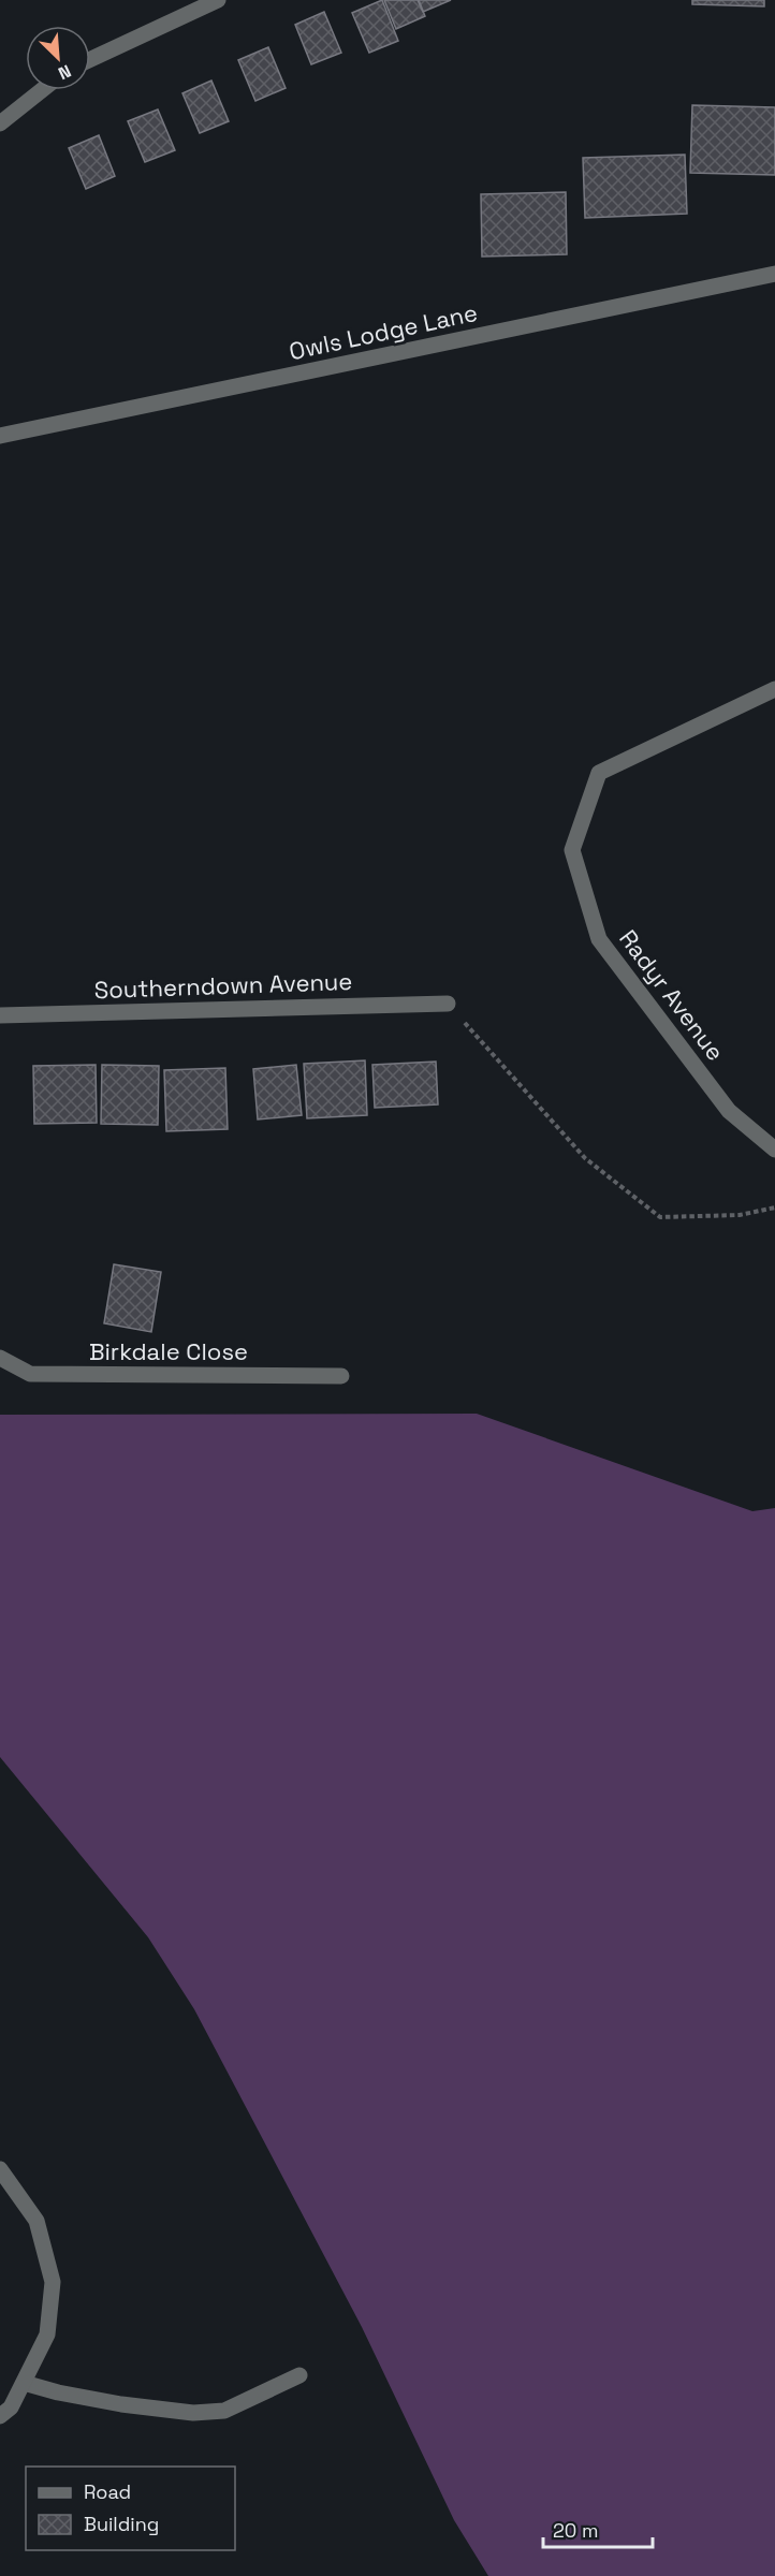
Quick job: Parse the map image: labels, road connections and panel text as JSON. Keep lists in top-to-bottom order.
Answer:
{
  "streets": {
    "street": [
      "Owls Lodge Lane",
      "Southerndown Avenue",
      "Radyr Avenue",
      "Birkdale Close"
    ]
  },
  "legend": ["Road", "Building"],
  "scale_bar": "20 m",
  "north": "bottom right"
}
